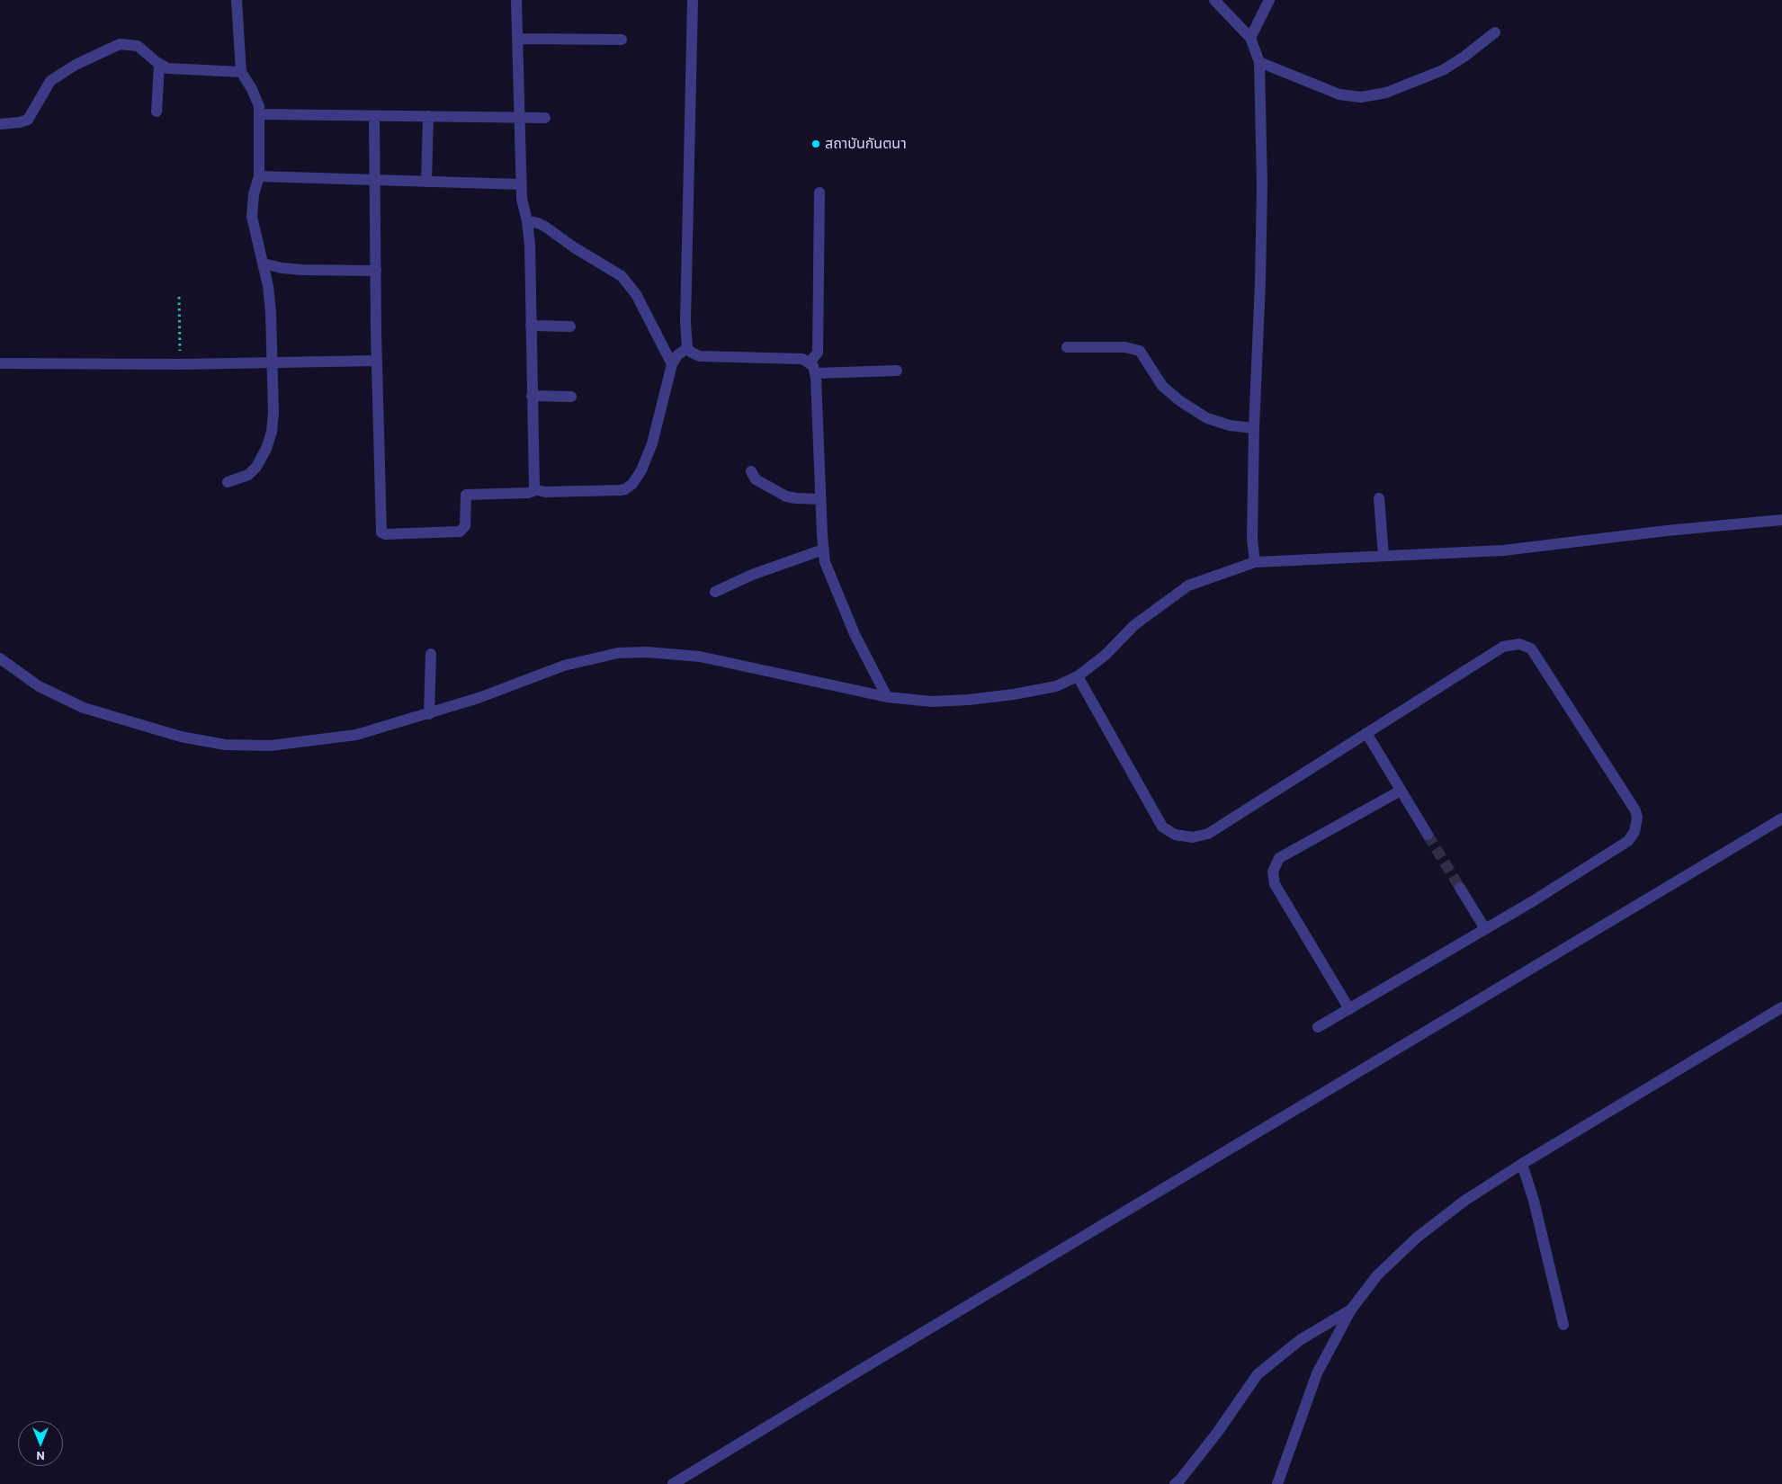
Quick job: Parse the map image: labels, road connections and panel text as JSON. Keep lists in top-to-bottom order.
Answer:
{
  "places": ["สถาบันกันตนา"],
  "north": "bottom"
}
